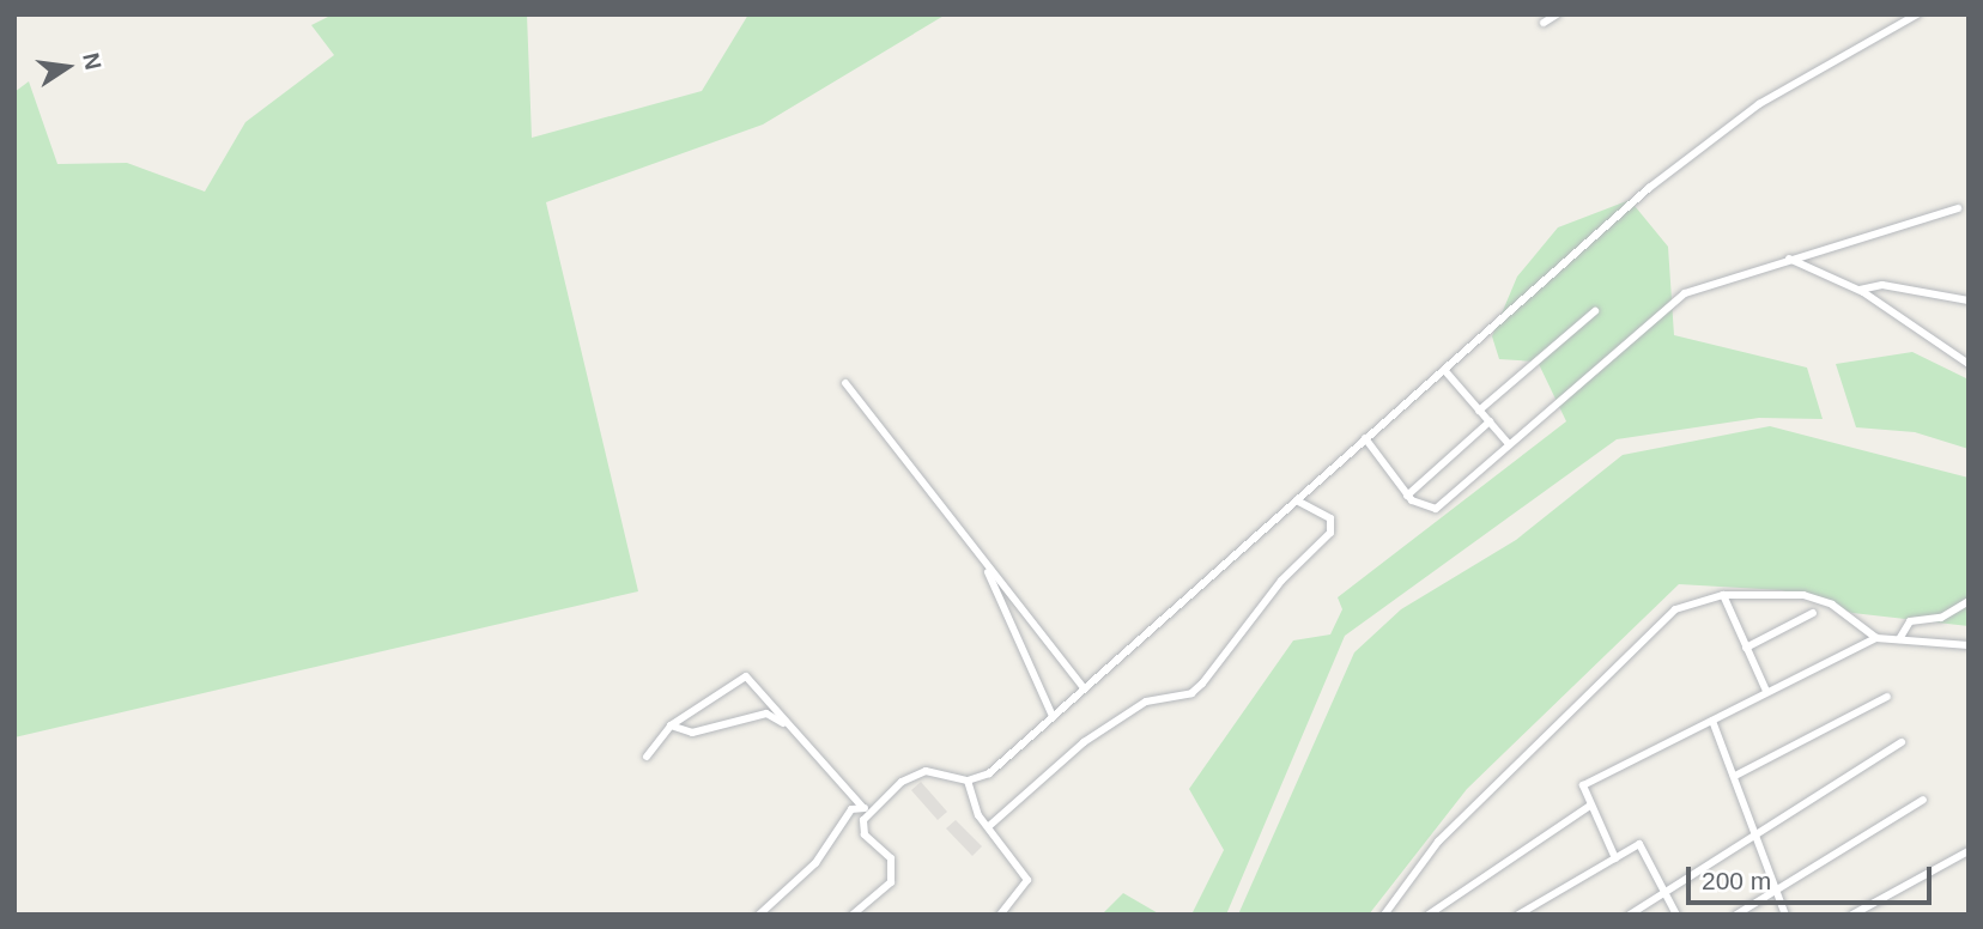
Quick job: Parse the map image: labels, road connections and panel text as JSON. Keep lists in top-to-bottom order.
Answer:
{
  "scale_bar": "200 m",
  "north": "right"
}
